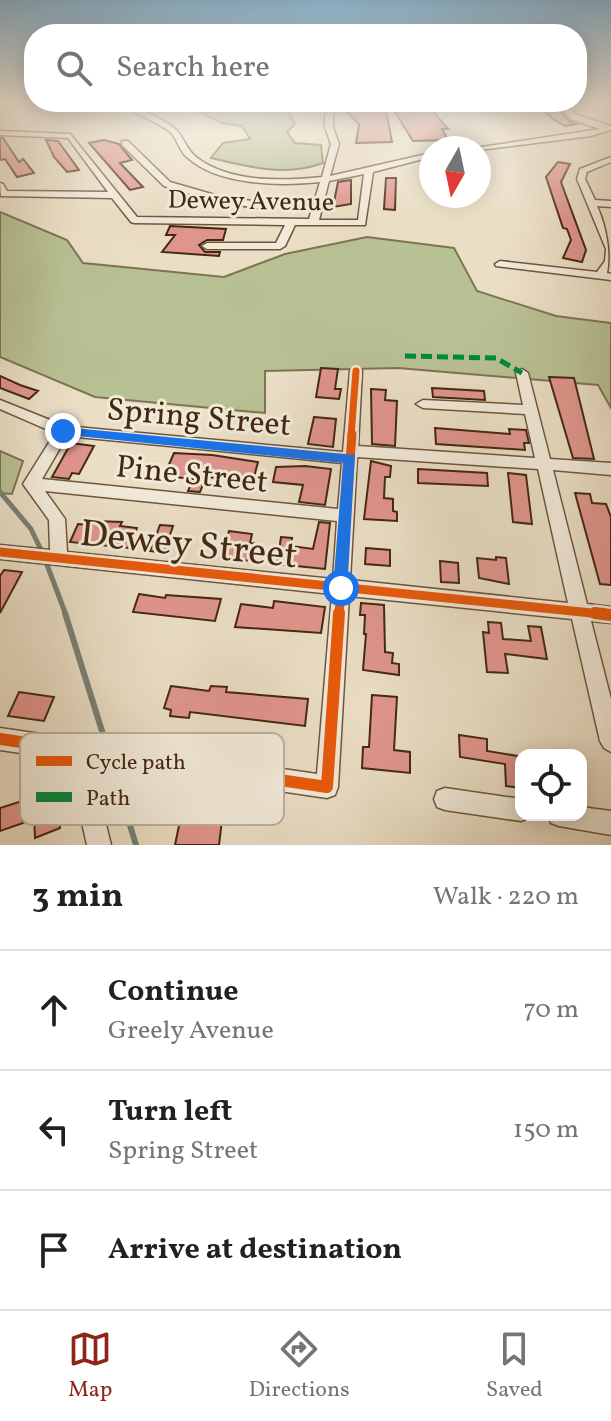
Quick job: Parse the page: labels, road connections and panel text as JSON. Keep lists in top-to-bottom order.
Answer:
{
  "streets": {
    "street": [
      "Dewey Avenue",
      "Spring Street",
      "Pine Street",
      "Dewey Street"
    ]
  },
  "legend": ["Cycle path", "Path"],
  "north": "bottom",
  "page": {
    "search": "Search here",
    "heading": ["3 min", "Walk · 220 m"],
    "list": [
      ["Continue", "Greely Avenue", "70 m"],
      ["Turn left", "Spring Street", "150 m"],
      "Arrive at destination"
    ],
    "nav": ["Map", "Directions", "Saved"]
  }
}
